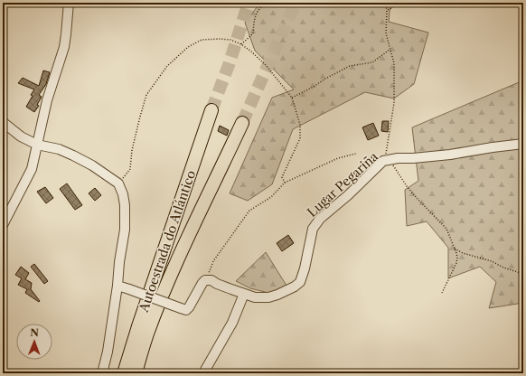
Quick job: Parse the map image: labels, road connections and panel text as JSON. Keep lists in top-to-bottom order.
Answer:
{
  "streets": {
    "highway": ["Autoestrada do Atlántico"],
    "street": ["Lugar Pegariña"]
  },
  "north": "top"
}
